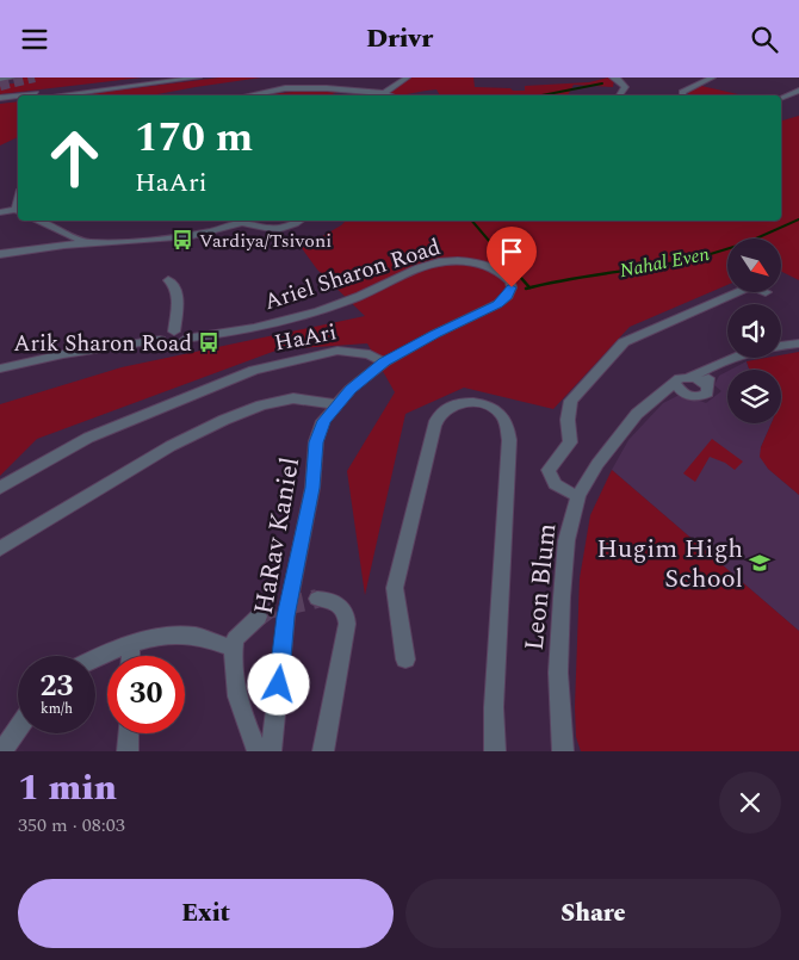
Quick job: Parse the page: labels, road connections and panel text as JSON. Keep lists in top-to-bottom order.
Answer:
{
  "streets": {
    "street": [
      "Ariel Sharon Road",
      "HaAri",
      "HaRav Kaniel",
      "Leon Blum"
    ]
  },
  "crossings": [
    ["Ariel Sharon Road", "HaAri"]
  ],
  "water": ["Nahal Even"],
  "places": {
    "bus stop": ["Vardiya/Tsivoni", "Arik Sharon Road"],
    "school or university": ["Hugim High School"]
  },
  "north": "bottom right",
  "page": {
    "header": "Drivr",
    "turn": ["170 m", "HaAri"],
    "speed": "23 km/h",
    "limit": "30",
    "heading": ["1 min", "350 m · 08:03"],
    "buttons": ["Exit", "Share"]
  }
}
